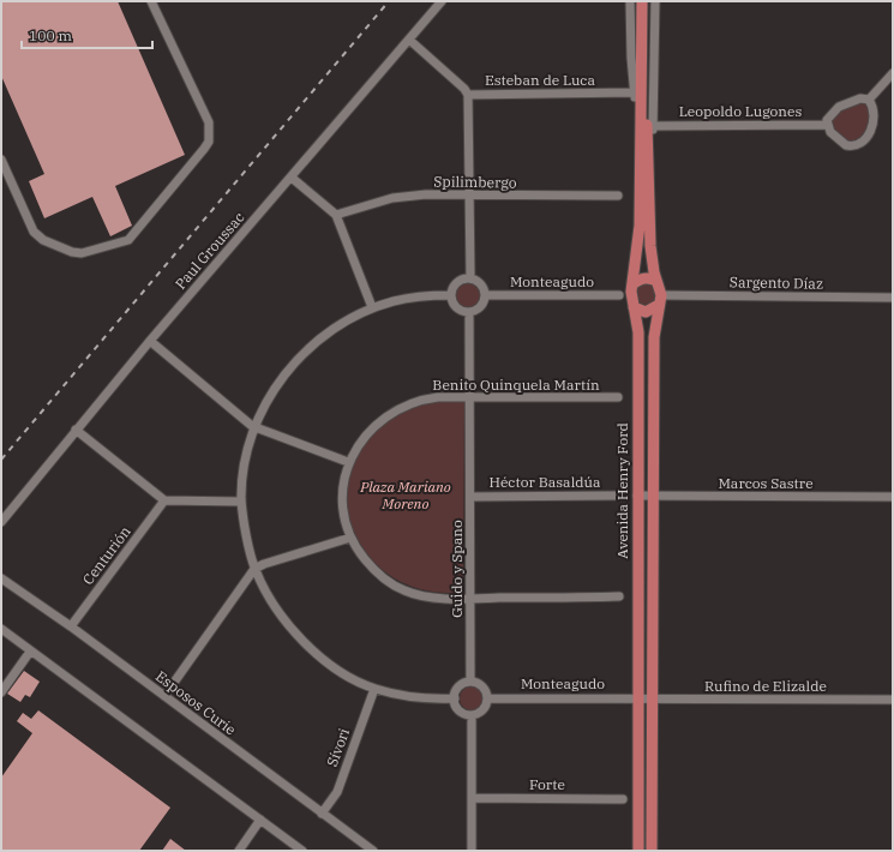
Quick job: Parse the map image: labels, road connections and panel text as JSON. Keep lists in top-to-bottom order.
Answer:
{
  "streets": {
    "main road": ["Avenida Henry Ford"],
    "street": [
      "Esteban de Luca",
      "Leopoldo Lugones",
      "Spilimbergo",
      "Paul Groussac",
      "Monteagudo",
      "Sargento Díaz",
      "Benito Quinquela Martín",
      "Héctor Basaldúa",
      "Marcos Sastre",
      "Centurión",
      "Guido y Spano",
      "Rufino de Elizalde",
      "Esposos Curie",
      "Sívori",
      "Forte"
    ]
  },
  "crossings": [
    ["Esteban de Luca", "Paul Groussac"],
    ["Esteban de Luca", "Avenida Henry Ford"],
    ["Leopoldo Lugones", "Avenida Henry Ford"],
    ["Monteagudo", "Avenida Henry Ford"],
    ["Monteagudo", "Guido y Spano"],
    ["Monteagudo", "Rufino de Elizalde"],
    ["Sargento Díaz", "Avenida Henry Ford"],
    ["Benito Quinquela Martín", "Guido y Spano"],
    ["Héctor Basaldúa", "Guido y Spano"],
    ["Marcos Sastre", "Avenida Henry Ford"],
    ["Avenida Henry Ford", "Rufino de Elizalde"],
    ["Centurión", "Esposos Curie"],
    ["Esposos Curie", "Sívori"]
  ],
  "parks": ["Plaza Mariano Moreno"],
  "scale_bar": "100 m"
}
